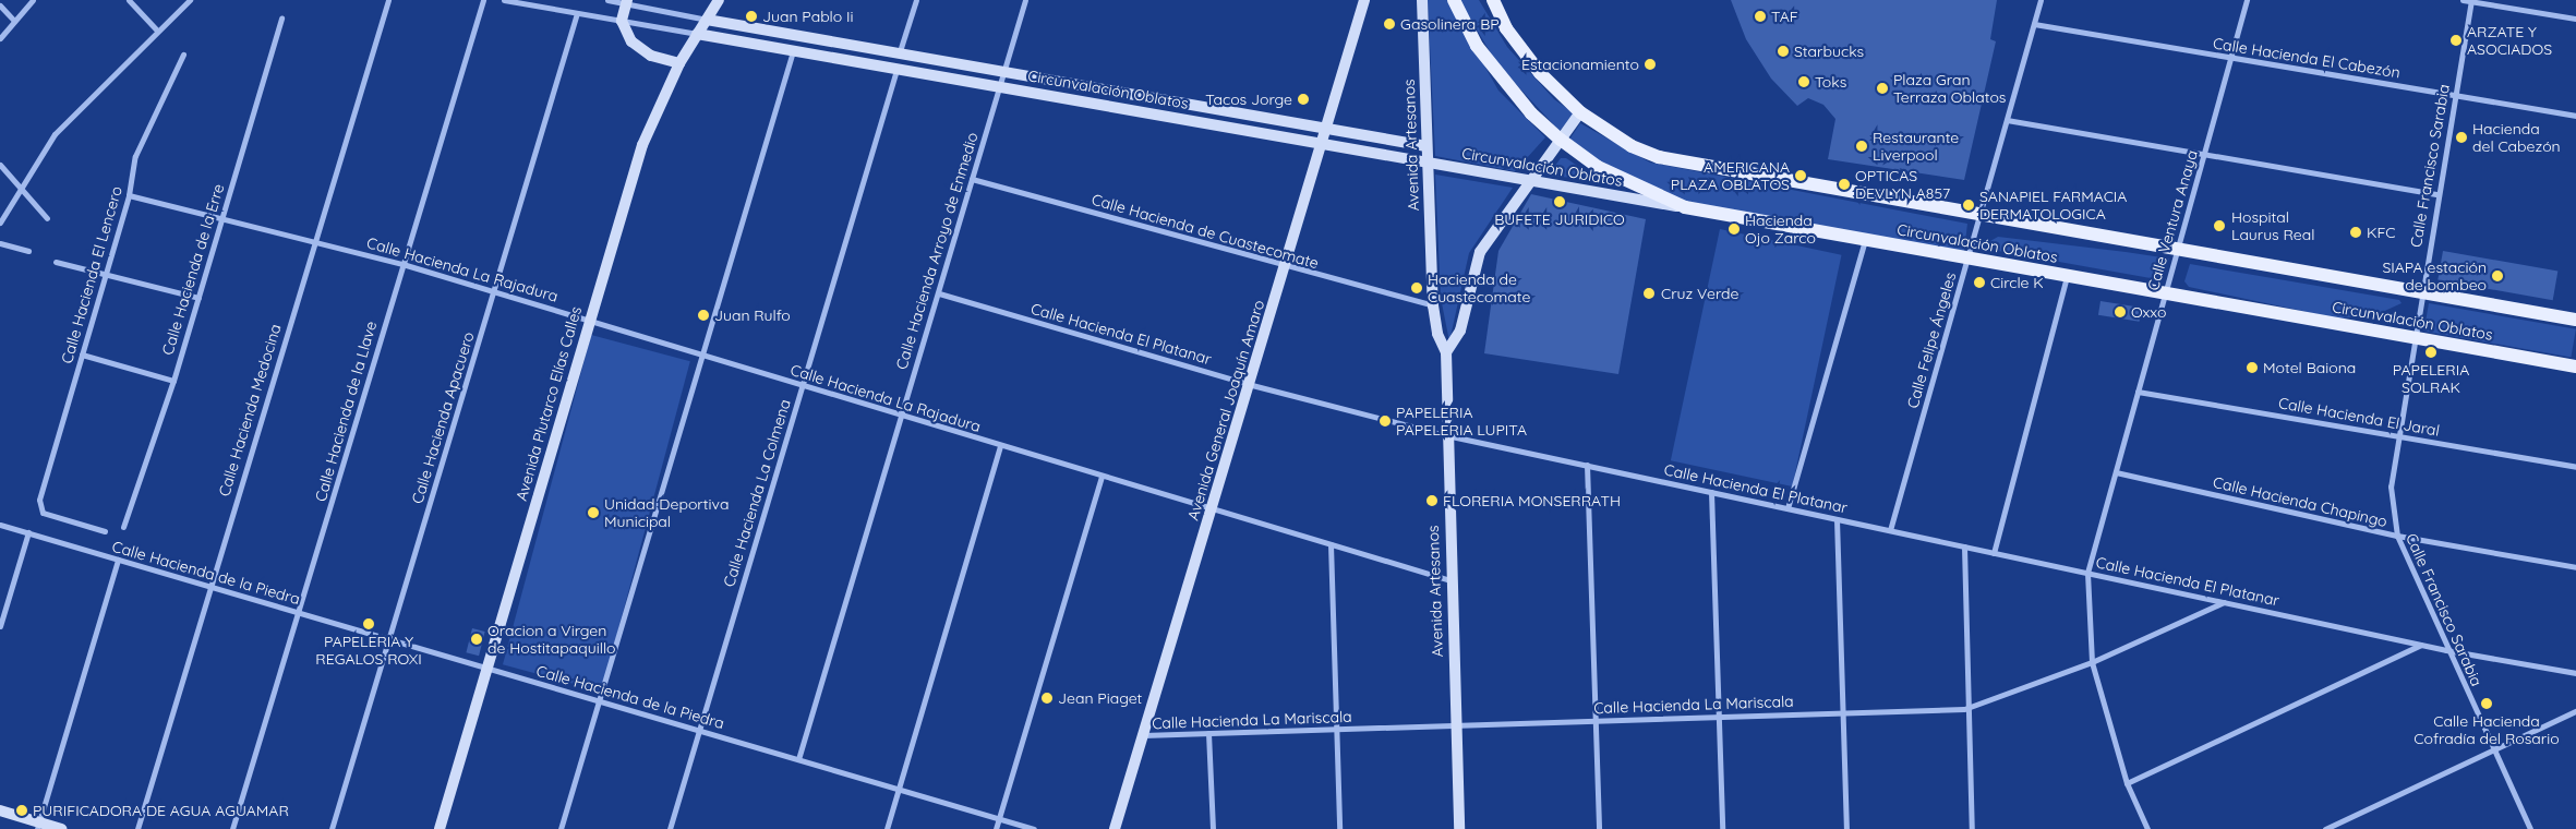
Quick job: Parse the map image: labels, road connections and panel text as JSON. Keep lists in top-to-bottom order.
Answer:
{
  "streets": {
    "main road": ["Circunvalación Oblatos"],
    "street": [
      "Calle Hacienda El Cabezón",
      "Avenida Artesanos",
      "Calle Francisco Sarabia",
      "Calle Ventura Anaya",
      "Calle Hacienda de Cuastecomate",
      "Calle Hacienda Arroyo de Enmedio",
      "Calle Hacienda de la Erre",
      "Calle Hacienda La Rajadura",
      "Calle Hacienda El Lencero",
      "Calle Hacienda El Platanar",
      "Calle Felipe Ángeles",
      "Avenida Plutarco Elías Calles",
      "Calle Hacienda Medocina",
      "Avenida General Joaquín Amaro",
      "Calle Hacienda de la Llave",
      "Calle Hacienda El Jaral",
      "Calle Hacienda Apacuero",
      "Calle Hacienda La Colmena",
      "Calle Hacienda Chapingo",
      "Calle Hacienda de la Piedra",
      "Calle Hacienda La Mariscala"
    ]
  },
  "crossings": [
    ["Calle Hacienda El Cabezón", "Calle Francisco Sarabia"],
    ["Calle Hacienda El Cabezón", "Calle Ventura Anaya"],
    ["Calle Hacienda El Cabezón", "Calle Felipe Ángeles"],
    ["Circunvalación Oblatos", "Avenida Artesanos"],
    ["Circunvalación Oblatos", "Calle Francisco Sarabia"],
    ["Circunvalación Oblatos", "Calle Ventura Anaya"],
    ["Circunvalación Oblatos", "Calle Hacienda Arroyo de Enmedio"],
    ["Circunvalación Oblatos", "Calle Felipe Ángeles"],
    ["Circunvalación Oblatos", "Avenida Plutarco Elías Calles"],
    ["Circunvalación Oblatos", "Avenida General Joaquín Amaro"],
    ["Circunvalación Oblatos", "Calle Hacienda Apacuero"],
    ["Circunvalación Oblatos", "Calle Hacienda La Colmena"],
    ["Avenida Artesanos", "Calle Hacienda de Cuastecomate"],
    ["Avenida Artesanos", "Calle Hacienda La Rajadura"],
    ["Avenida Artesanos", "Calle Hacienda El Platanar"],
    ["Avenida Artesanos", "Calle Hacienda La Mariscala"],
    ["Calle Francisco Sarabia", "Calle Hacienda El Platanar"],
    ["Calle Francisco Sarabia", "Calle Hacienda El Jaral"],
    ["Calle Francisco Sarabia", "Calle Hacienda Chapingo"],
    ["Calle Ventura Anaya", "Calle Hacienda El Platanar"],
    ["Calle Ventura Anaya", "Calle Hacienda El Jaral"],
    ["Calle Ventura Anaya", "Calle Hacienda Chapingo"],
    ["Calle Ventura Anaya", "Calle Hacienda La Mariscala"],
    ["Calle Hacienda de Cuastecomate", "Calle Hacienda Arroyo de Enmedio"],
    ["Calle Hacienda de Cuastecomate", "Avenida General Joaquín Amaro"],
    ["Calle Hacienda Arroyo de Enmedio", "Calle Hacienda La Rajadura"],
    ["Calle Hacienda Arroyo de Enmedio", "Calle Hacienda El Platanar"],
    ["Calle Hacienda Arroyo de Enmedio", "Calle Hacienda de la Piedra"],
    ["Calle Hacienda de la Erre", "Calle Hacienda La Rajadura"],
    ["Calle Hacienda La Rajadura", "Calle Hacienda El Lencero"],
    ["Calle Hacienda La Rajadura", "Avenida Plutarco Elías Calles"],
    ["Calle Hacienda La Rajadura", "Calle Hacienda Medocina"],
    ["Calle Hacienda La Rajadura", "Avenida General Joaquín Amaro"],
    ["Calle Hacienda La Rajadura", "Calle Hacienda de la Llave"],
    ["Calle Hacienda La Rajadura", "Calle Hacienda Apacuero"],
    ["Calle Hacienda La Rajadura", "Calle Hacienda La Colmena"],
    ["Calle Hacienda El Platanar", "Calle Felipe Ángeles"],
    ["Calle Hacienda El Platanar", "Avenida General Joaquín Amaro"],
    ["Calle Hacienda El Platanar", "Calle Hacienda La Mariscala"],
    ["Avenida Plutarco Elías Calles", "Calle Hacienda de la Piedra"],
    ["Calle Hacienda Medocina", "Calle Hacienda de la Piedra"],
    ["Avenida General Joaquín Amaro", "Calle Hacienda La Mariscala"],
    ["Calle Hacienda de la Llave", "Calle Hacienda de la Piedra"],
    ["Calle Hacienda Apacuero", "Calle Hacienda de la Piedra"],
    ["Calle Hacienda La Colmena", "Calle Hacienda de la Piedra"]
  ],
  "places": [
    "Juan Pablo Ii",
    "TAF",
    "Gasolinera BP",
    "ARZATE Y ASOCIADOS",
    "Starbucks",
    "Estacionamiento",
    "Toks",
    "Plaza Gran Terraza Oblatos",
    "Tacos Jorge",
    "Hacienda del Cabezón",
    "Restaurante Liverpool",
    "AMERICANA PLAZA OBLATOS",
    "OPTICAS DEVLYN A857",
    "BUFETE JURIDICO",
    "SANAPIEL FARMACIA DERMATOLOGICA",
    "Hospital Laurus Real",
    "Hacienda Ojo Zarco",
    "KFC",
    "SIAPA estación de bombeo",
    "Circle K",
    "Hacienda de Cuastecomate",
    "Cruz Verde",
    "Oxxo",
    "Juan Rulfo",
    "PAPELERIA SOLRAK",
    "Motel Baiona",
    "PAPELERIA PAPELERIA LUPITA",
    "FLORERIA MONSERRATH",
    "Unidad Deportiva Municipal",
    "PAPELERIA Y REGALOS ROXI",
    "Oracion a Virgen de Hostitapaquillo",
    "Jean Piaget",
    "Calle Hacienda Cofradía del Rosario",
    "PURIFICADORA DE AGUA AGUAMAR"
  ]
}
